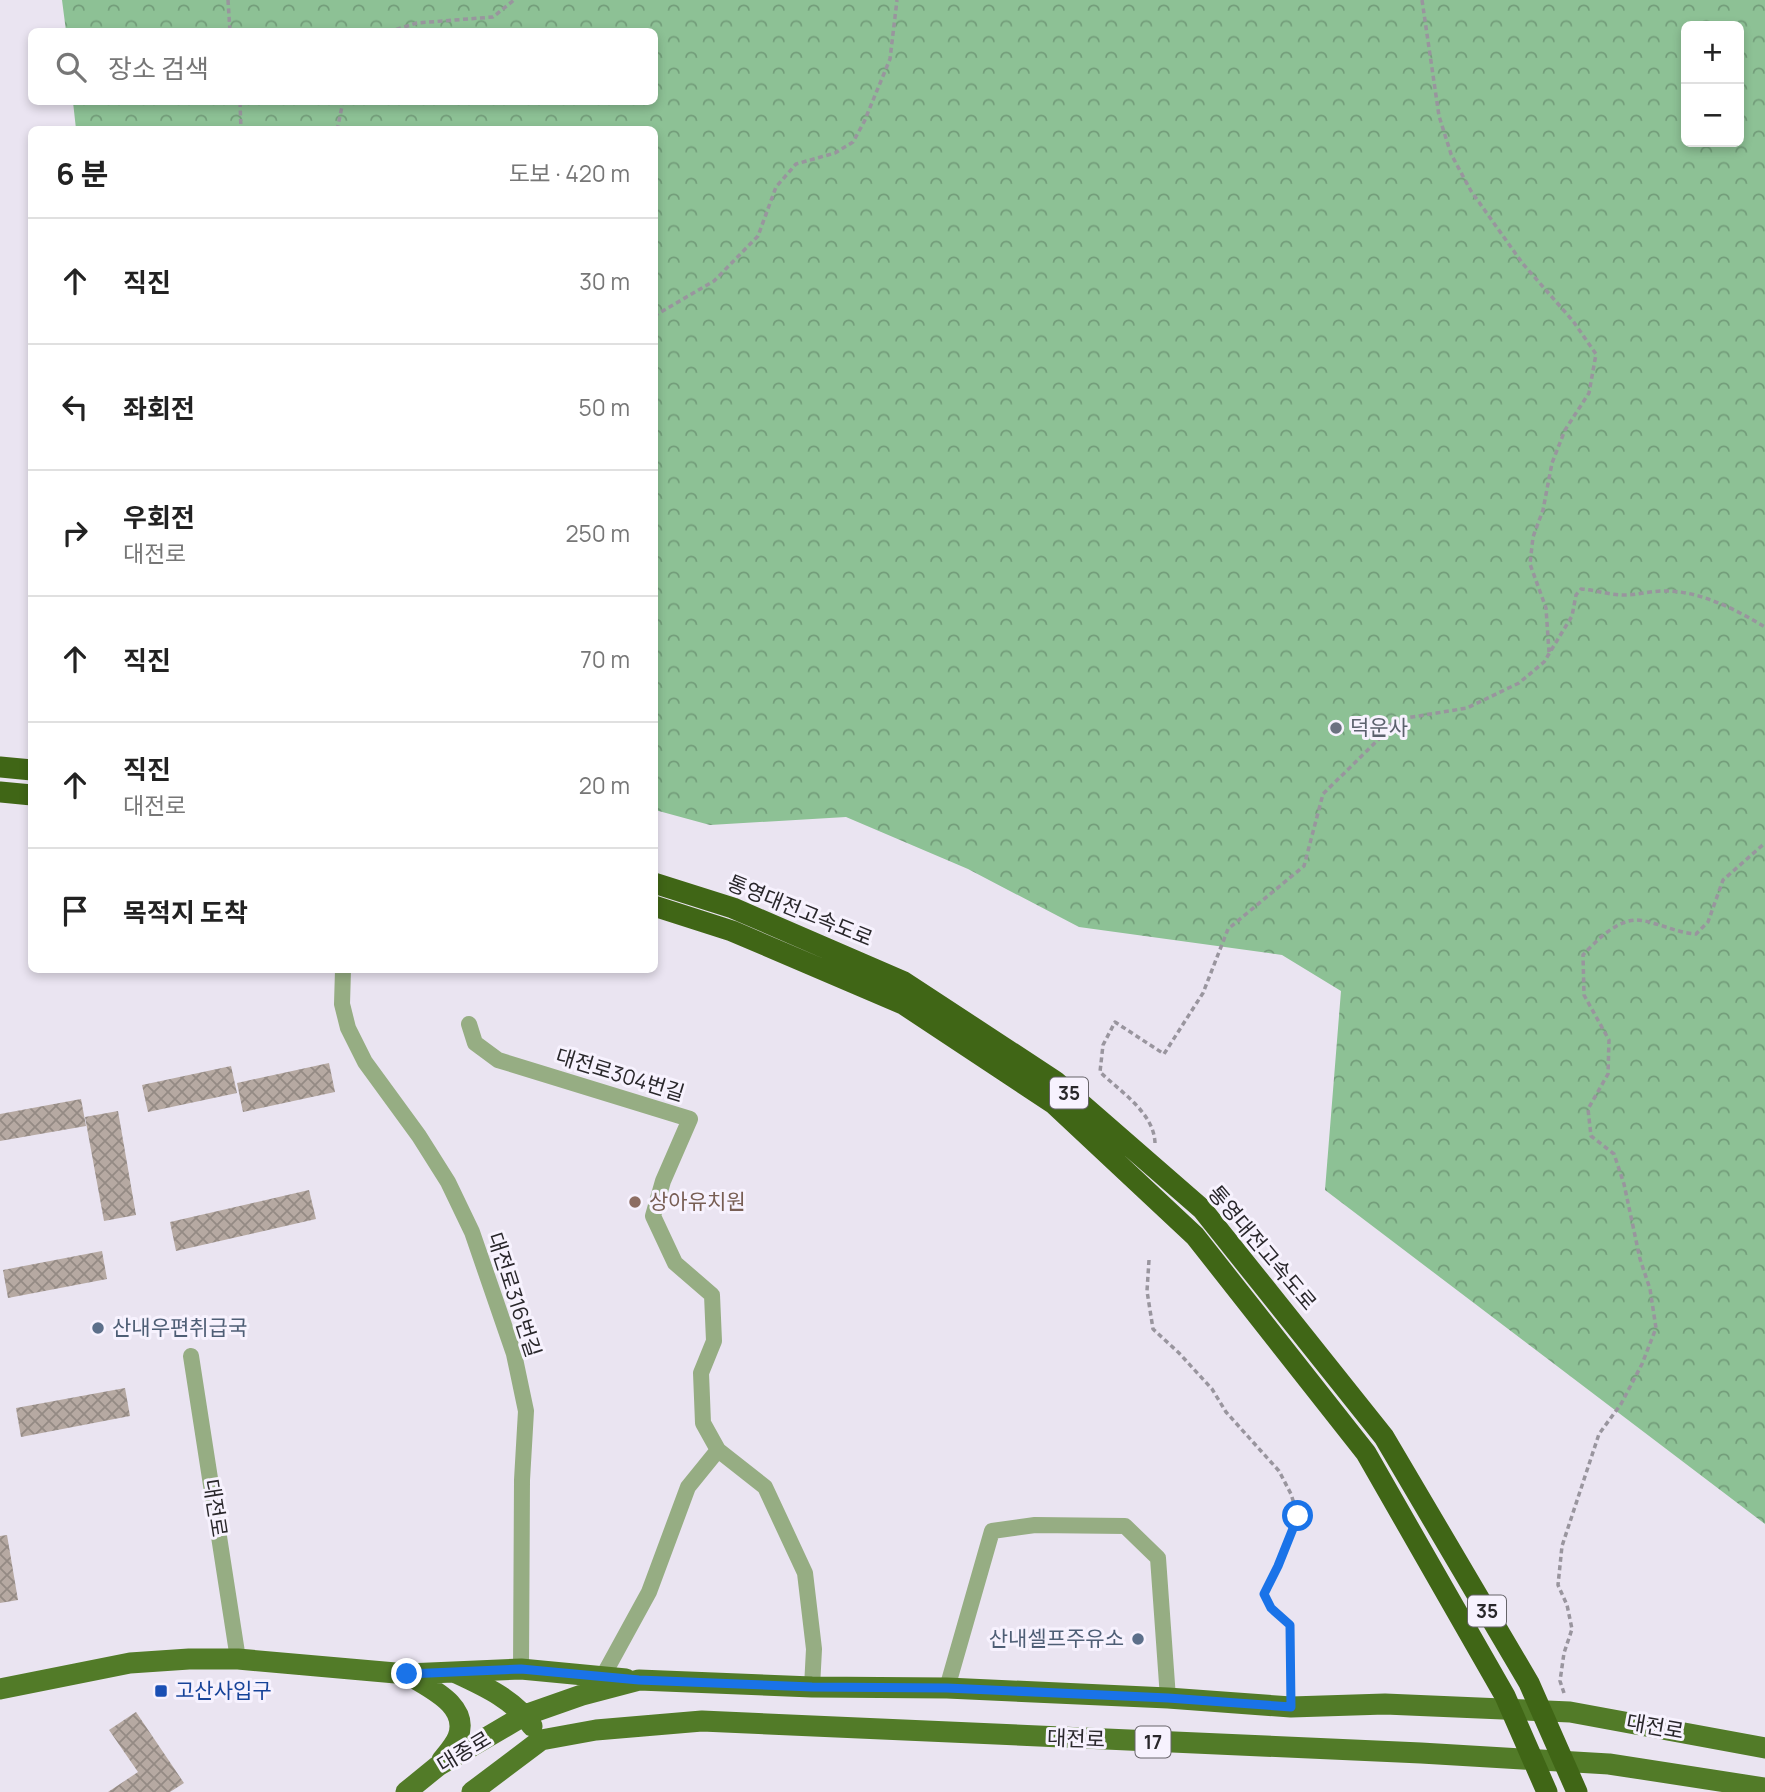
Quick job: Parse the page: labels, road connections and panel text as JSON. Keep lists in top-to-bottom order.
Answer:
{
  "streets": {
    "highway": ["통영대전고속도로", "35"],
    "main road": ["대전로", "17", "대종로"],
    "street": ["대전로304번길", "대전로316번길"]
  },
  "crossings": [
    ["대전로304번길", "대전로"],
    ["대전로", "대종로"]
  ],
  "places": {
    "other": [
      "덕운사",
      "상아유치원",
      "산내우편취급국",
      "산내셀프주유소"
    ],
    "transit": ["고산사입구"]
  },
  "page": {
    "map_buttons": ["+", "−"],
    "search": "장소 검색",
    "heading": ["6 분", "도보 · 420 m"],
    "list": [
      ["직진", "30 m"],
      ["좌회전", "50 m"],
      ["우회전", "대전로", "250 m"],
      ["직진", "70 m"],
      ["직진", "대전로", "20 m"],
      "목적지 도착"
    ]
  }
}
